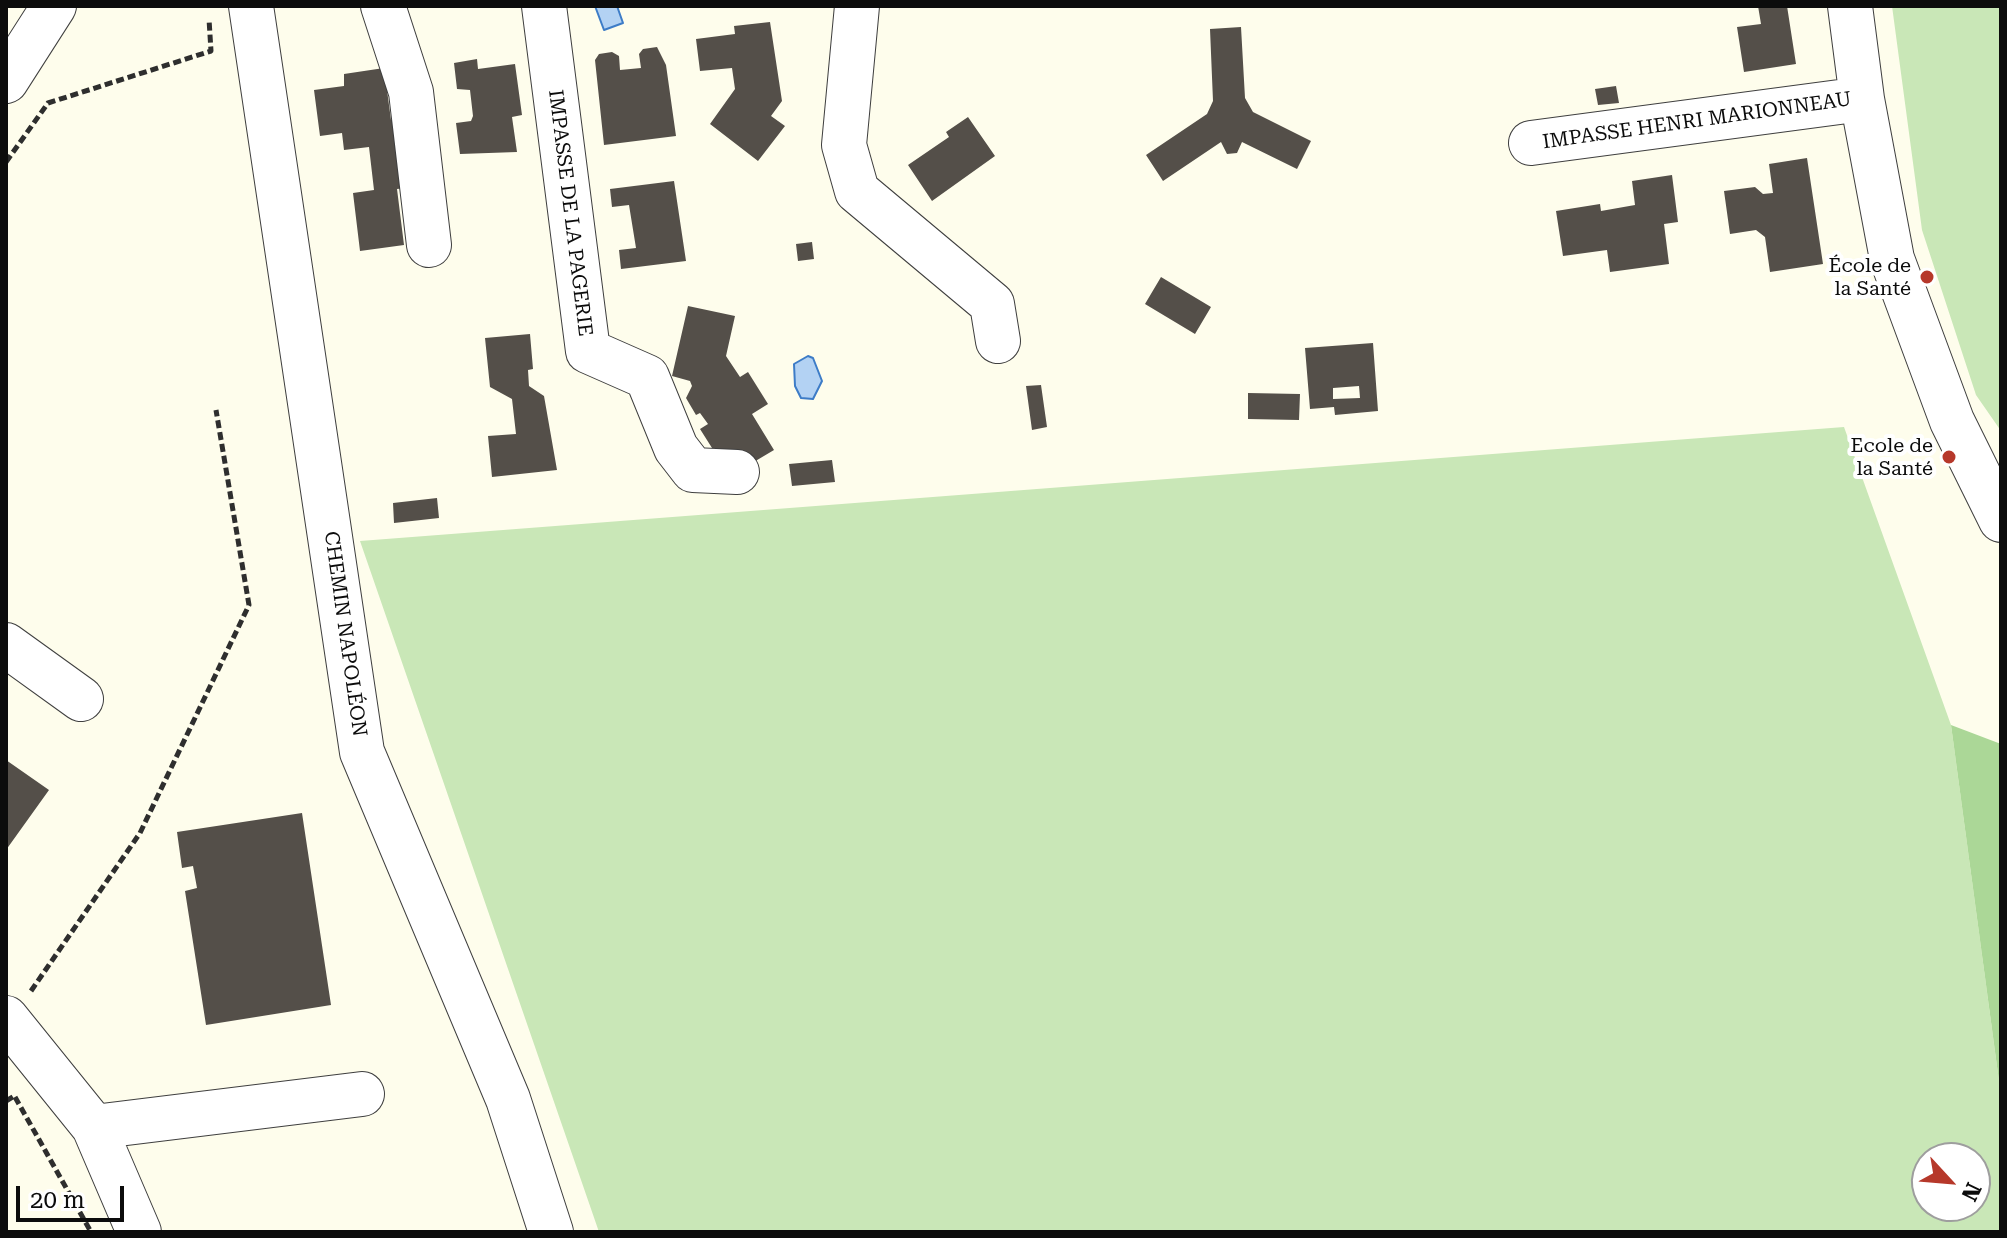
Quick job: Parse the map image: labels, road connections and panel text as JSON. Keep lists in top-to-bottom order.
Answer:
{
  "streets": {
    "street": ["IMPASSE HENRI MARIONNEAU", "IMPASSE DE LA PAGERIE", "CHEMIN NAPOLÉON"]
  },
  "places": ["École de la Santé", "Ecole de la Santé"],
  "scale_bar": "20 m",
  "north": "bottom right"
}
